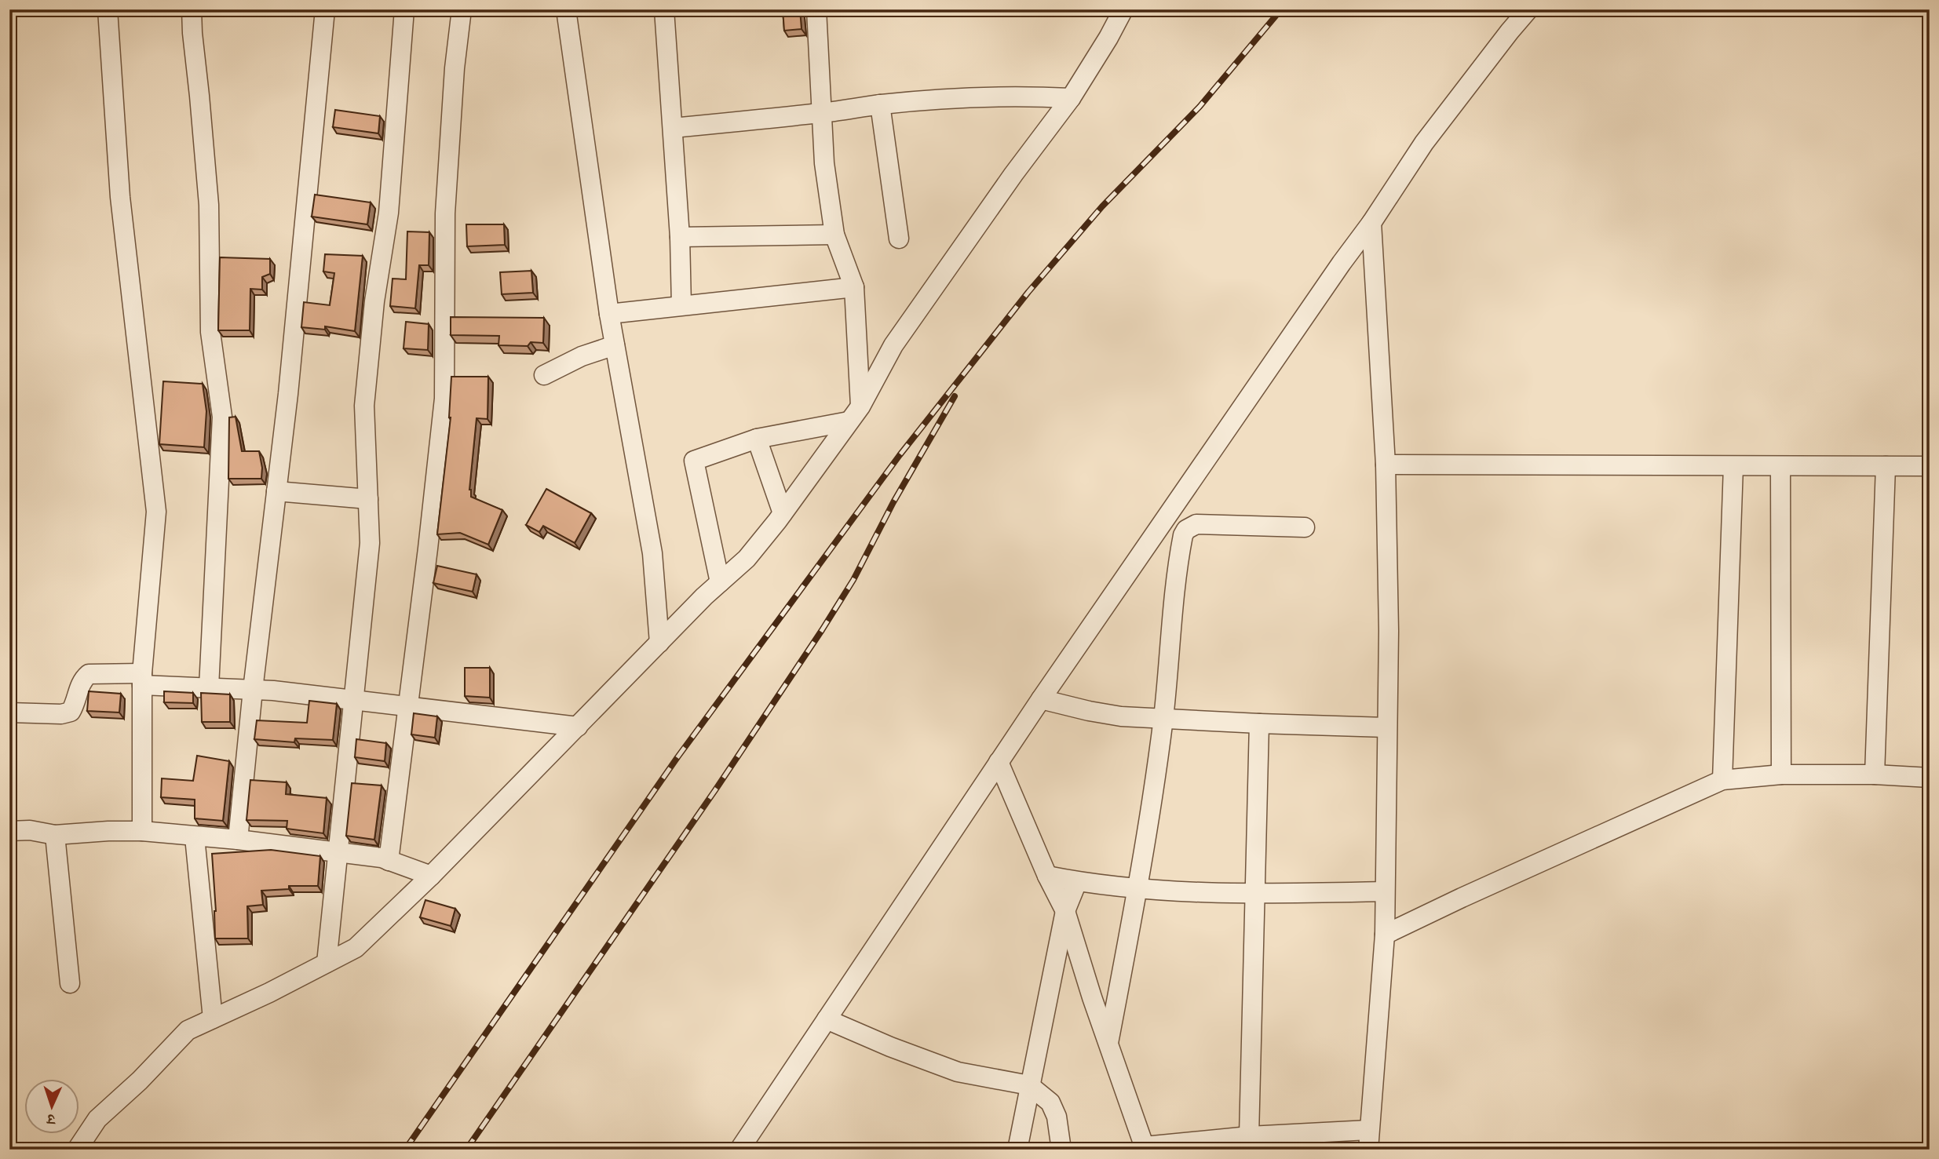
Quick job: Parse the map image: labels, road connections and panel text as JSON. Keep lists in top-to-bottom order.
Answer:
{
  "north": "bottom"
}
